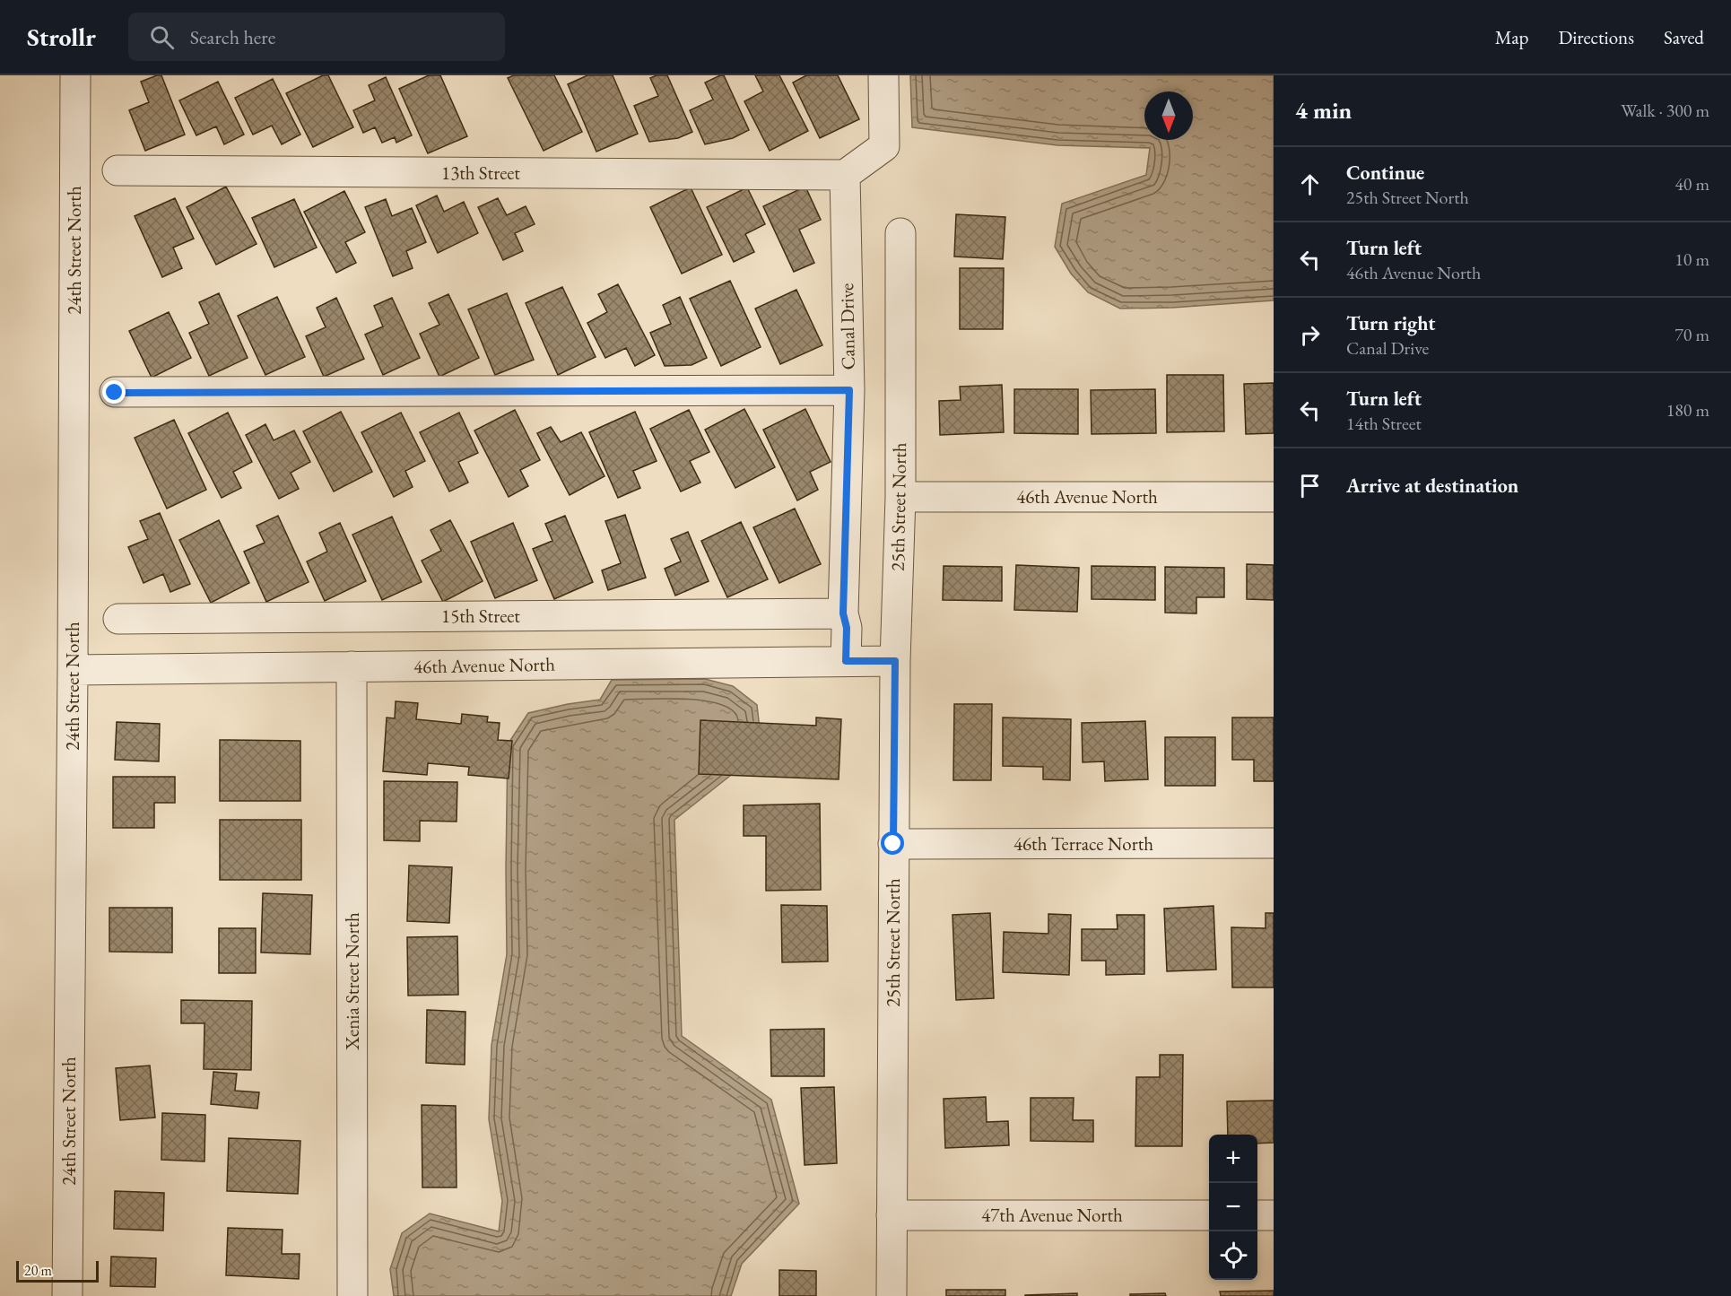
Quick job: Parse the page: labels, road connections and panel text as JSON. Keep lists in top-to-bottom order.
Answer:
{
  "streets": {
    "street": [
      "13th Street",
      "24th Street North",
      "Canal Drive",
      "46th Avenue North",
      "25th Street North",
      "15th Street",
      "46th Terrace North",
      "Xenia Street North",
      "47th Avenue North"
    ]
  },
  "crossings": [
    ["13th Street", "Canal Drive"],
    ["24th Street North", "46th Avenue North"],
    ["Canal Drive", "46th Avenue North"],
    ["Canal Drive", "15th Street"],
    ["46th Avenue North", "25th Street North"],
    ["46th Avenue North", "Xenia Street North"],
    ["25th Street North", "46th Terrace North"],
    ["25th Street North", "47th Avenue North"]
  ],
  "scale_bar": "20 m",
  "north": "bottom",
  "page": {
    "header": "Strollr",
    "search": "Search here",
    "nav": ["Map", "Directions", "Saved"],
    "heading": ["4 min", "Walk · 300 m"],
    "list": [
      ["Continue", "25th Street North", "40 m"],
      ["Turn left", "46th Avenue North", "10 m"],
      ["Turn right", "Canal Drive", "70 m"],
      ["Turn left", "14th Street", "180 m"],
      "Arrive at destination"
    ],
    "map_buttons": ["+", "−"],
    "scale": "20 m"
  }
}
